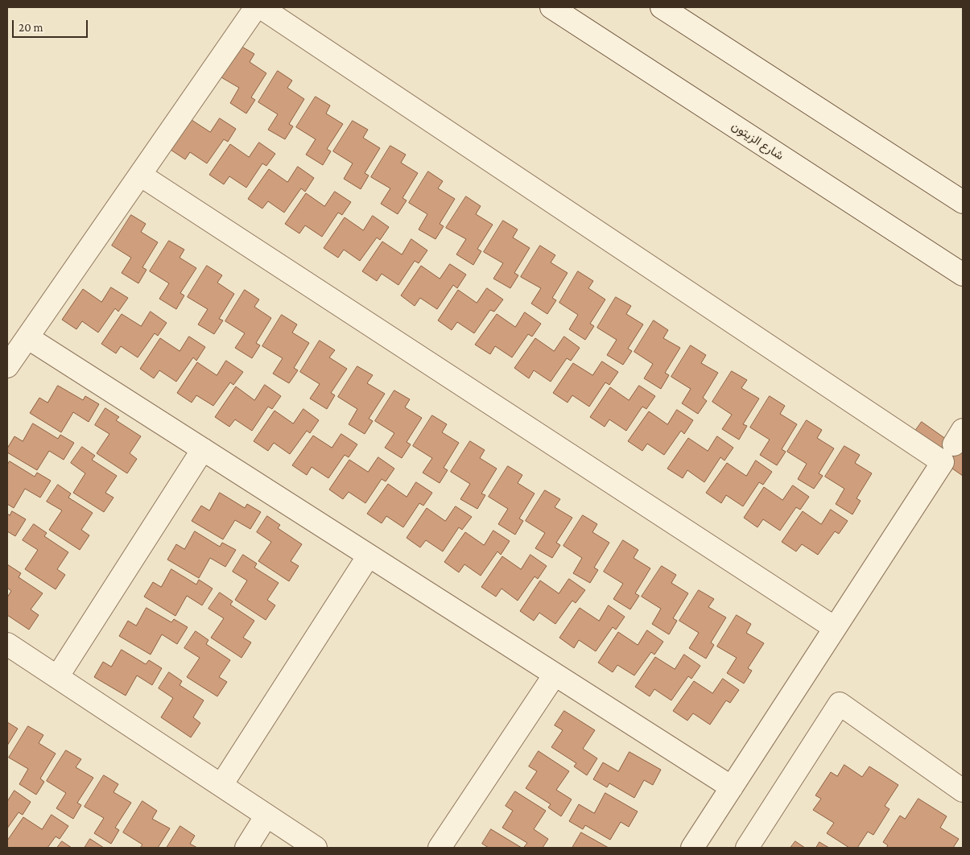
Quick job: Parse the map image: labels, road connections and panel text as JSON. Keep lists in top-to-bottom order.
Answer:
{
  "streets": {
    "street": ["شارع الزيتون"]
  },
  "scale_bar": "20 m"
}
